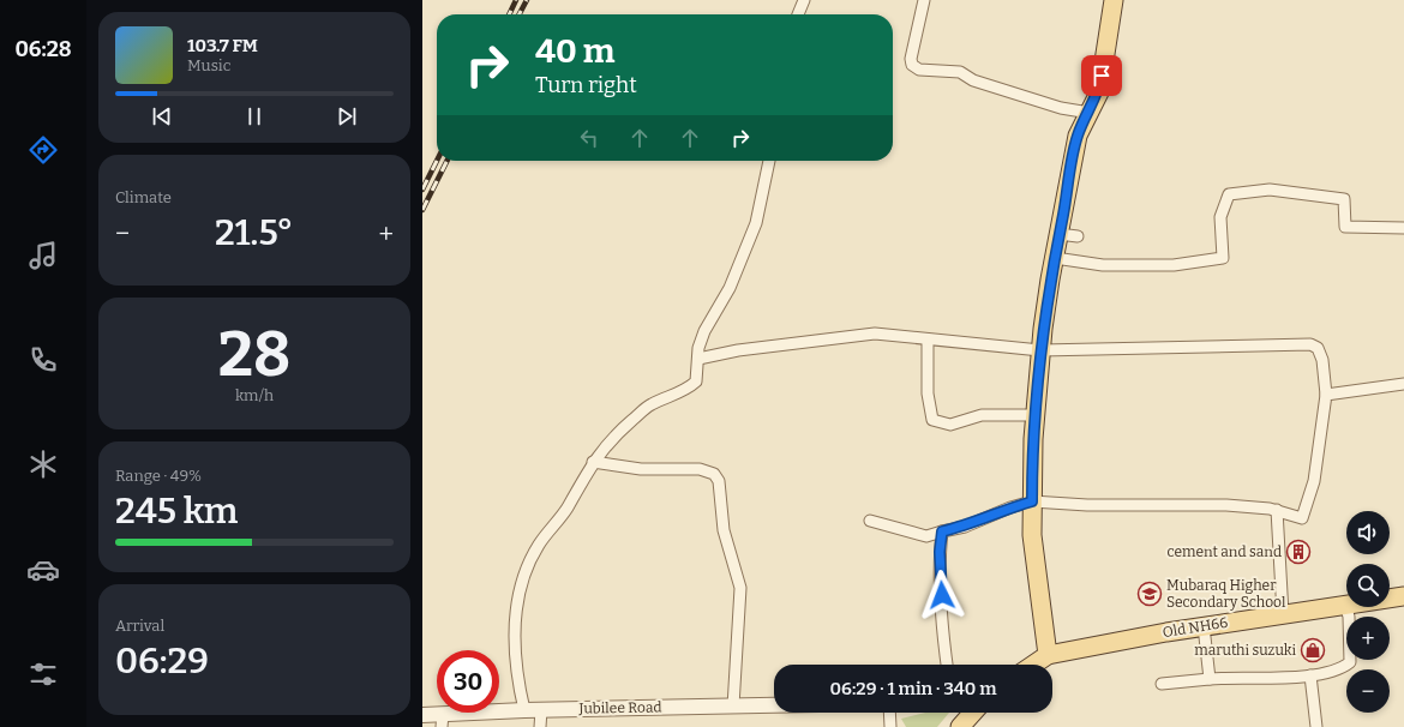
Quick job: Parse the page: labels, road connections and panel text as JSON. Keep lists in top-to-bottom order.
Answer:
{
  "streets": {
    "main road": ["Old NH66"],
    "street": ["Jubilee Road"]
  },
  "places": {
    "building": ["cement and sand"],
    "school or university": ["Mubaraq Higher Secondary School"],
    "shop": ["maruthi suzuki"]
  },
  "page": {
    "tabs": "06:28",
    "turn": ["40 m", "Turn right"],
    "song": ["103.7 FM", "Music"],
    "tile": [
      "Climate",
      ["28", "km/h"],
      ["Range · 49%", "245 km"],
      ["Arrival", "06:29"]
    ],
    "heat": ["−", "21.5°", "+"],
    "map_buttons": ["+", "−"],
    "limit": "30",
    "trip": "06:29 · 1 min · 340 m"
  }
}
